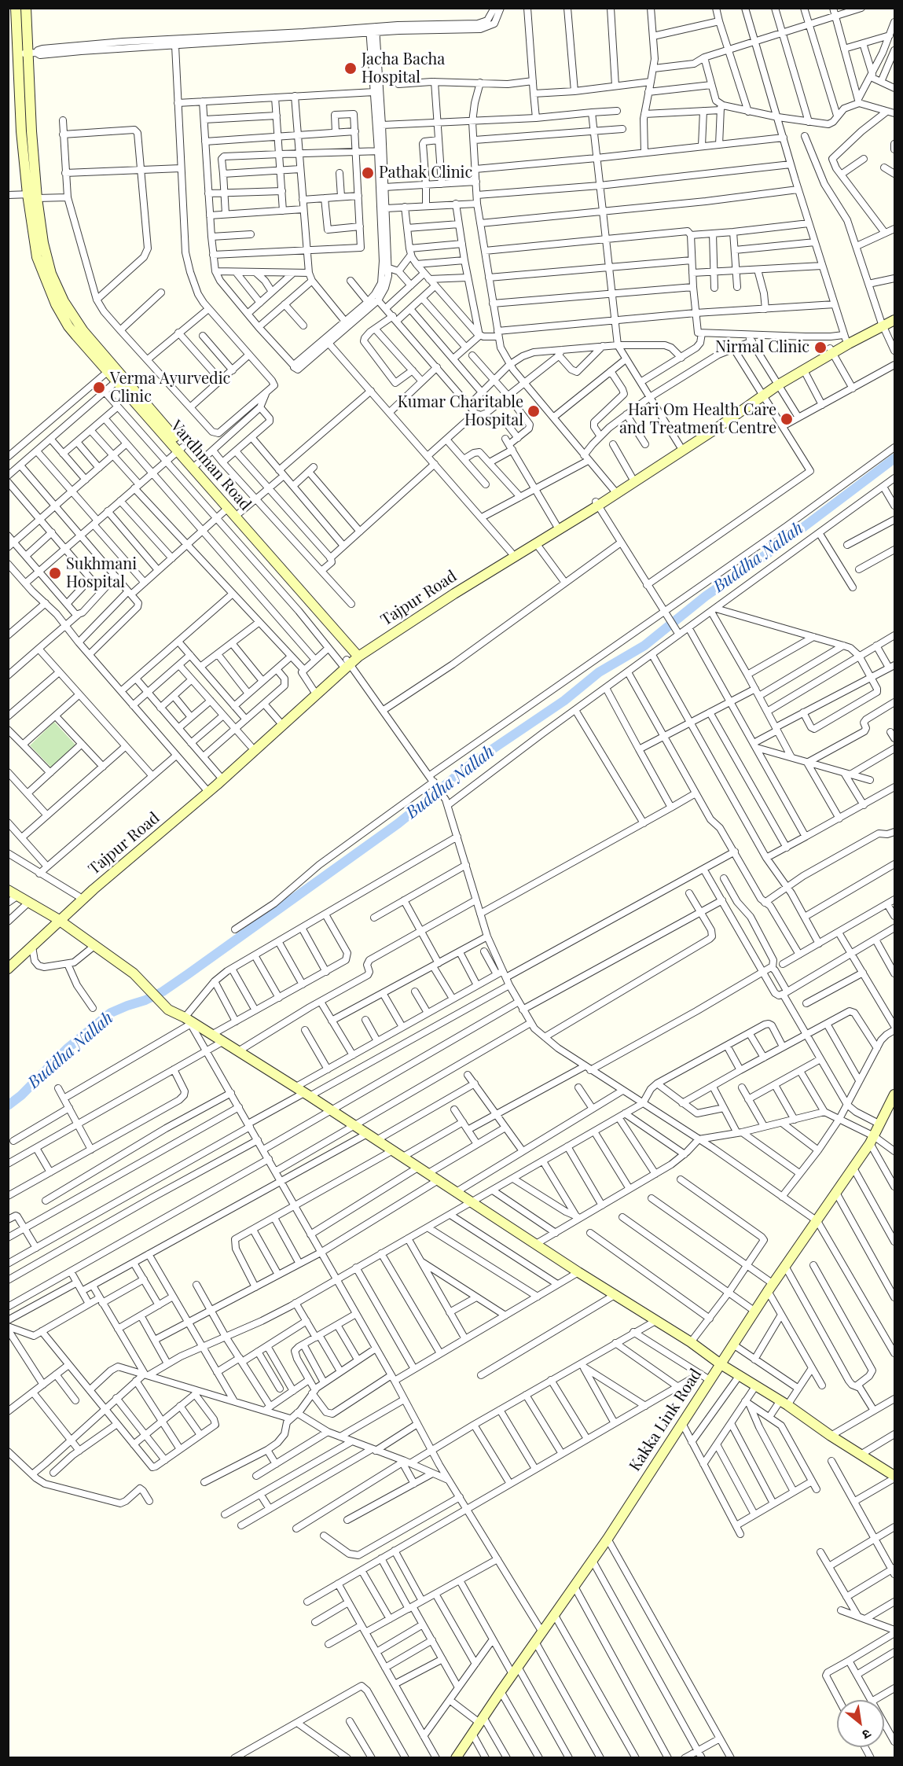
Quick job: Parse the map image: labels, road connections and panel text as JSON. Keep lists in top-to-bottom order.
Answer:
{
  "streets": {
    "street": ["Vardhman Road", "Tajpur Road", "Kakka Link Road"]
  },
  "crossings": [
    ["Vardhman Road", "Tajpur Road"]
  ],
  "water": ["Buddha Nallah"],
  "places": [
    "Jacha Bacha Hospital",
    "Pathak Clinic",
    "Nirmal Clinic",
    "Verma Ayurvedic Clinic",
    "Kumar Charitable Hospital",
    "Hari Om Health Care and Treatment Centre",
    "Sukhmani Hospital"
  ],
  "north": "bottom right"
}
